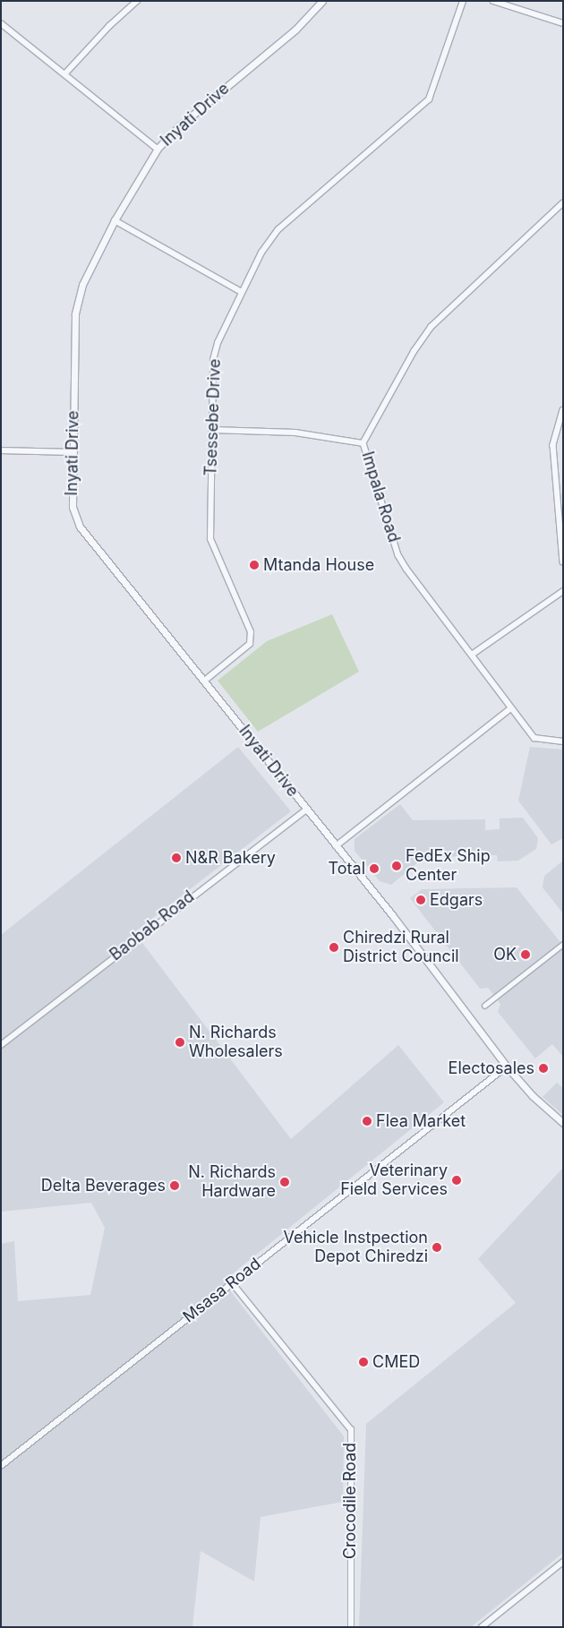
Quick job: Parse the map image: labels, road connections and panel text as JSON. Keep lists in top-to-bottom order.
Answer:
{
  "streets": {
    "street": [
      "Inyati Drive",
      "Tsessebe Drive",
      "Impala Road",
      "Baobab Road",
      "Msasa Road",
      "Crocodile Road"
    ]
  },
  "crossings": [
    ["Inyati Drive", "Tsessebe Drive"],
    ["Inyati Drive", "Baobab Road"],
    ["Inyati Drive", "Msasa Road"],
    ["Msasa Road", "Crocodile Road"]
  ],
  "places": [
    "Mtanda House",
    "N&R Bakery",
    "FedEx Ship Center",
    "Total",
    "Edgars",
    "Chiredzi Rural District Council",
    "OK",
    "N. Richards Wholesalers",
    "Electosales",
    "Flea Market",
    "Veterinary Field Services",
    "N. Richards Hardware",
    "Delta Beverages",
    "Vehicle Instpection Depot Chiredzi",
    "CMED"
  ]
}
